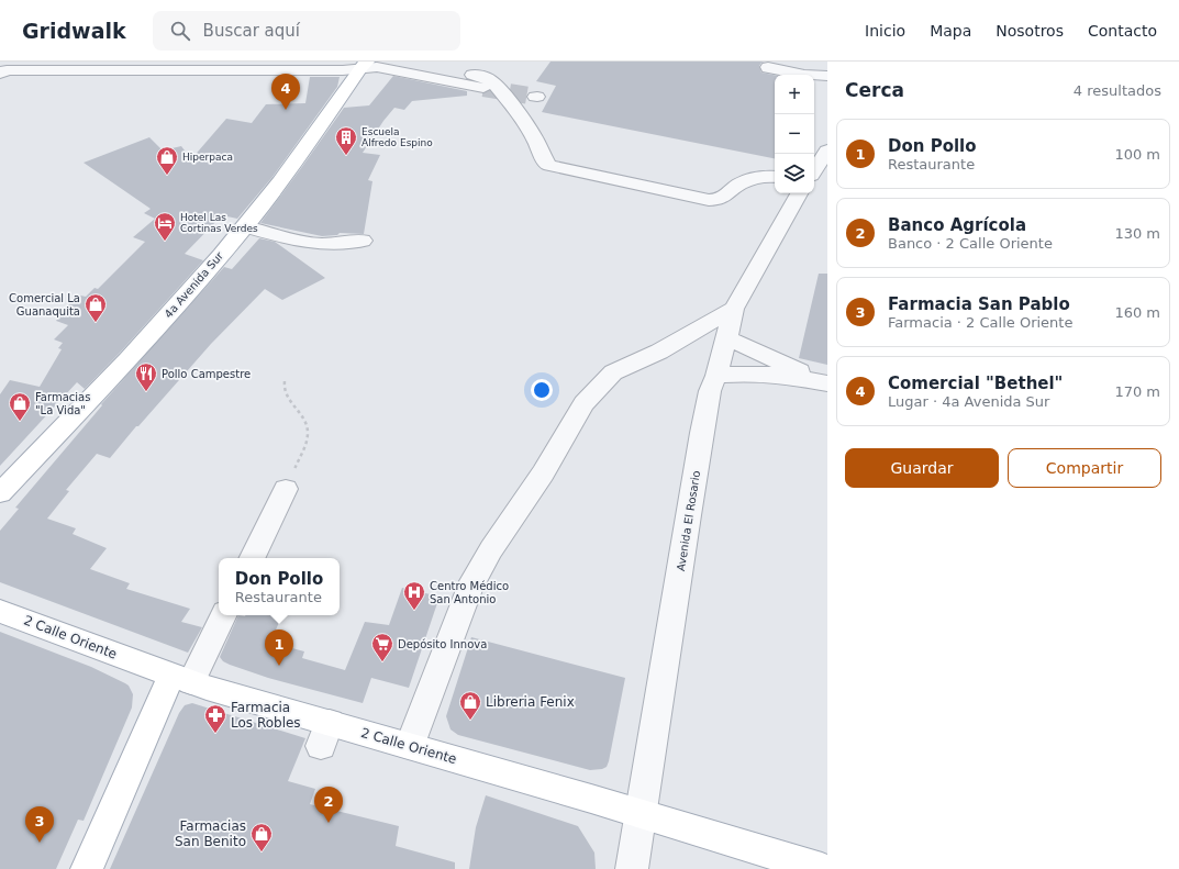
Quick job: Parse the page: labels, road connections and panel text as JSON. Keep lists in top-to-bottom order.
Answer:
{
  "streets": {
    "main road": ["4a Avenida Sur", "2 Calle Oriente"],
    "street": ["Avenida El Rosario"]
  },
  "crossings": [
    ["Avenida El Rosario", "2 Calle Oriente"]
  ],
  "places": {
    "building": ["Escuela Alfredo Espino"],
    "shop": [
      "Hiperpaca",
      "Comercial La Guanaquita",
      "Farmacias \"La Vida\"",
      "Libreria Fenix",
      "Farmacias San Benito"
    ],
    "hotel": ["Hotel Las Cortinas Verdes"],
    "restaurant": ["Pollo Campestre"],
    "hospital": ["Centro Médico San Antonio"],
    "supermarket": ["Depósito Innova"],
    "pharmacy": ["Farmacia Los Robles"]
  },
  "page": {
    "header": "Gridwalk",
    "search": "Buscar aquí",
    "nav": [
      "Inicio",
      "Mapa",
      "Nosotros",
      "Contacto"
    ],
    "heading": ["Cerca", "4 resultados"],
    "pins": [
      "4",
      "1",
      "2",
      "3"
    ],
    "map_buttons": ["+", "−"],
    "list": [
      {
        "mark": "1",
        "name": "Don Pollo",
        "note": "Restaurante",
        "value": "100 m"
      },
      {
        "mark": "2",
        "name": "Banco Agrícola",
        "note": "Banco · 2 Calle Oriente",
        "value": "130 m"
      },
      {
        "mark": "3",
        "name": "Farmacia San Pablo",
        "note": "Farmacia · 2 Calle Oriente",
        "value": "160 m"
      },
      {
        "mark": "4",
        "name": "Comercial \"Bethel\"",
        "note": "Lugar · 4a Avenida Sur",
        "value": "170 m"
      }
    ],
    "buttons": ["Guardar", "Compartir"],
    "popup": ["Don Pollo", "Restaurante"]
  }
}
